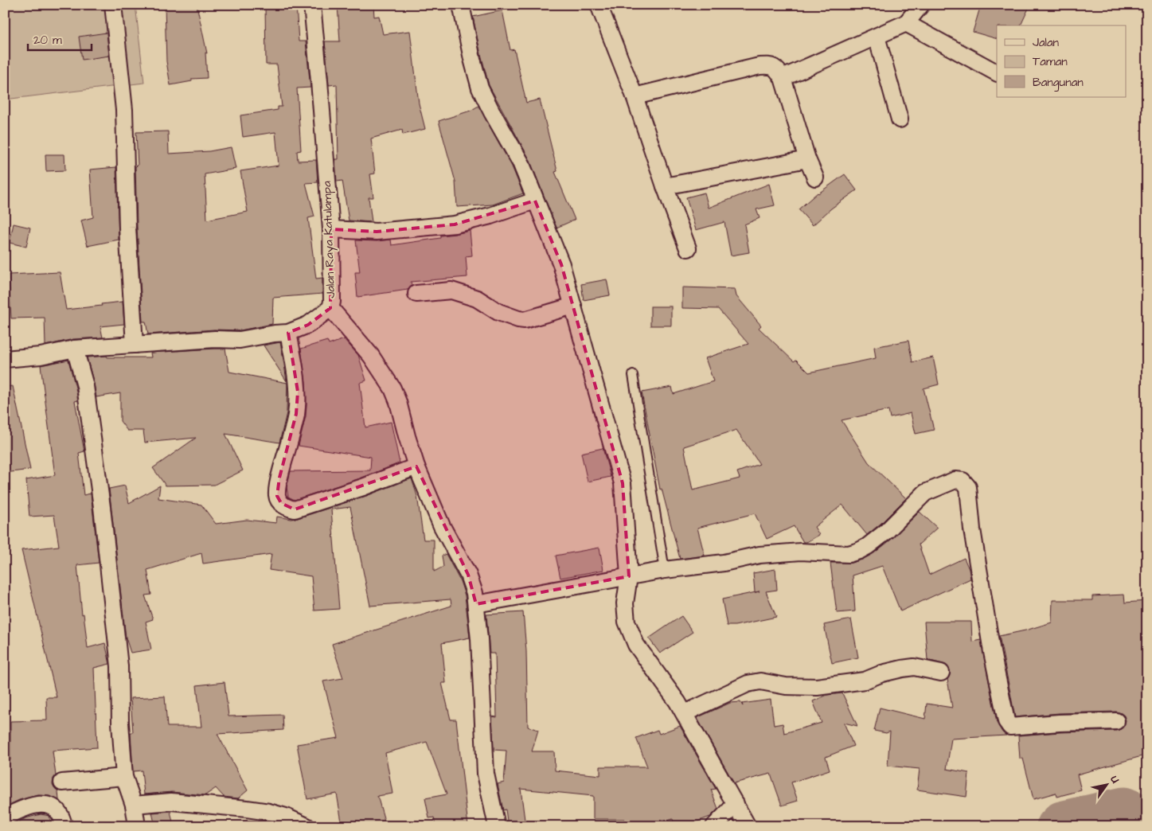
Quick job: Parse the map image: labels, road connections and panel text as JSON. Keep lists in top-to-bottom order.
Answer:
{
  "streets": {
    "street": ["Jalan Raya Katulampa"]
  },
  "legend": ["Jalan", "Taman", "Bangunan"],
  "scale_bar": "20 m",
  "north": "top right"
}
